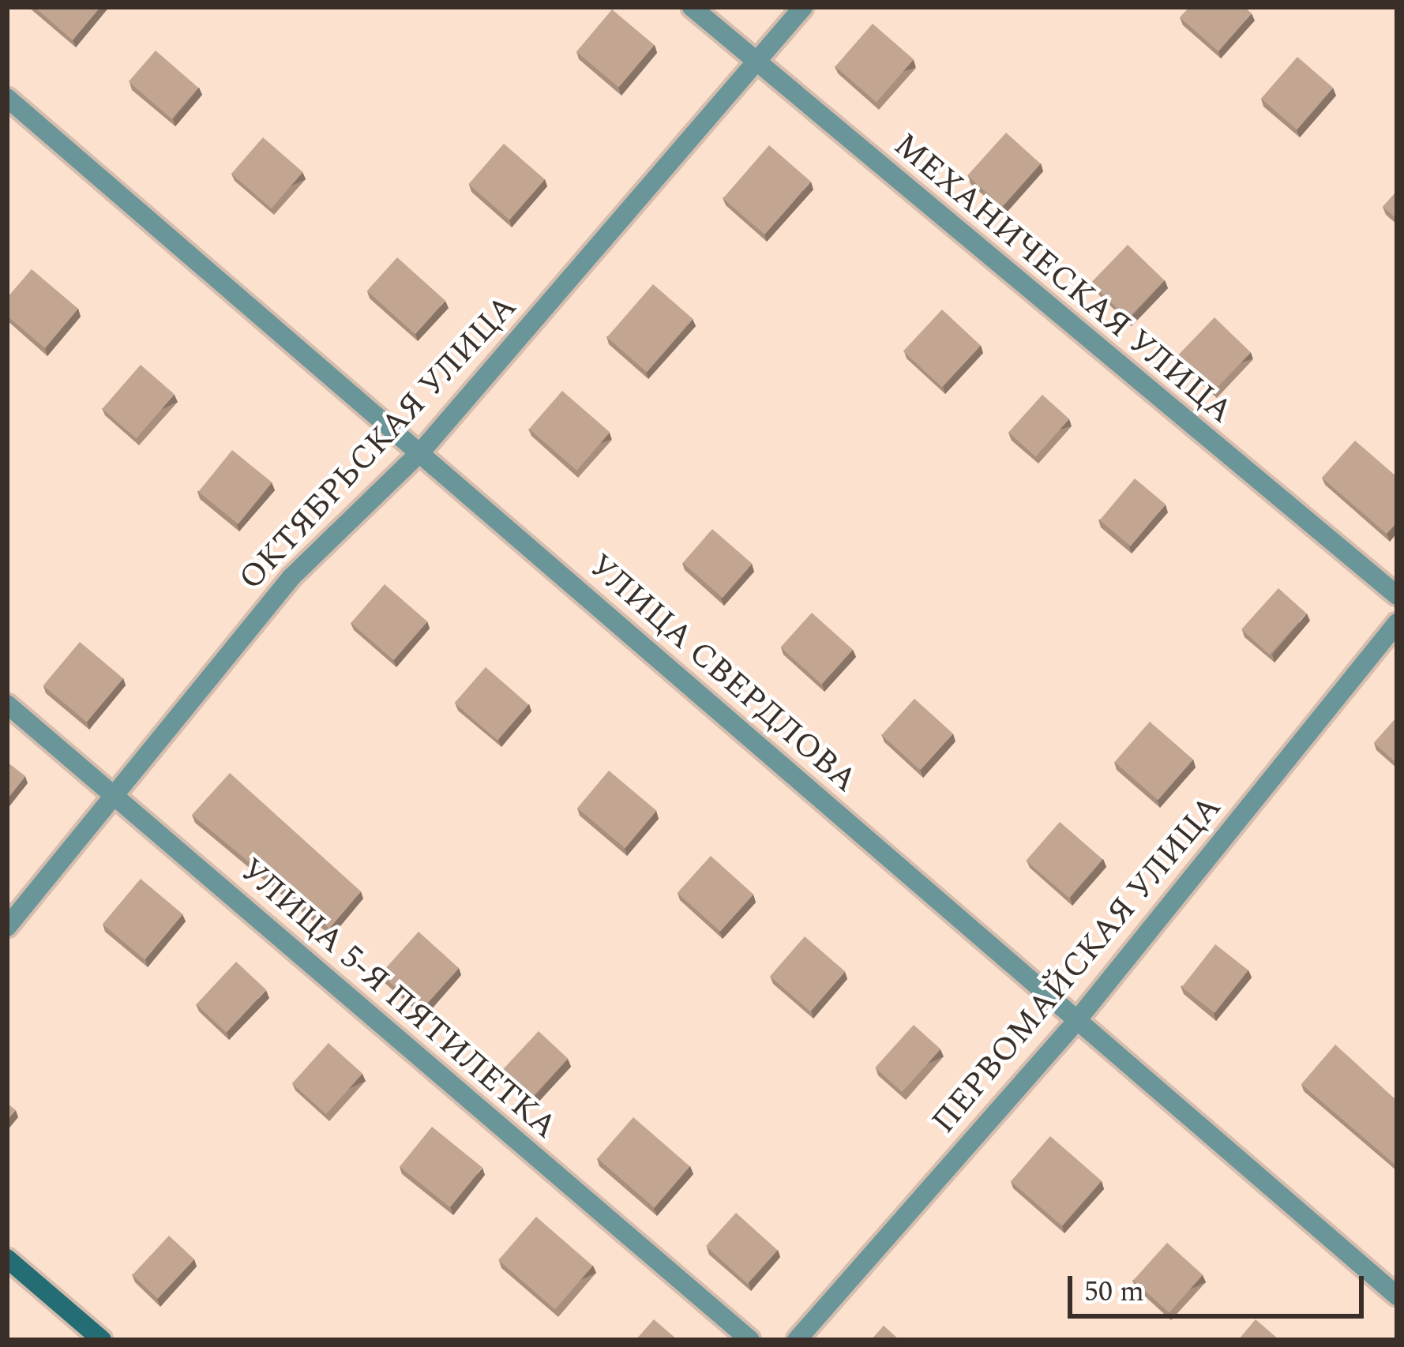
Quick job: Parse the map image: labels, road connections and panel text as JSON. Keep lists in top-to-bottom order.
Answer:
{
  "streets": {
    "street": [
      "МЕХАНИЧЕСКАЯ УЛИЦА",
      "ОКТЯБРЬСКАЯ УЛИЦА",
      "УЛИЦА СВЕРДЛОВА",
      "ПЕРВОМАЙСКАЯ УЛИЦА",
      "УЛИЦА 5-Я ПЯТИЛЕТКА"
    ]
  },
  "crossings": [
    ["МЕХАНИЧЕСКАЯ УЛИЦА", "ОКТЯБРЬСКАЯ УЛИЦА"],
    ["ОКТЯБРЬСКАЯ УЛИЦА", "УЛИЦА СВЕРДЛОВА"],
    ["ОКТЯБРЬСКАЯ УЛИЦА", "УЛИЦА 5-Я ПЯТИЛЕТКА"],
    ["УЛИЦА СВЕРДЛОВА", "ПЕРВОМАЙСКАЯ УЛИЦА"]
  ],
  "scale_bar": "50 m"
}
